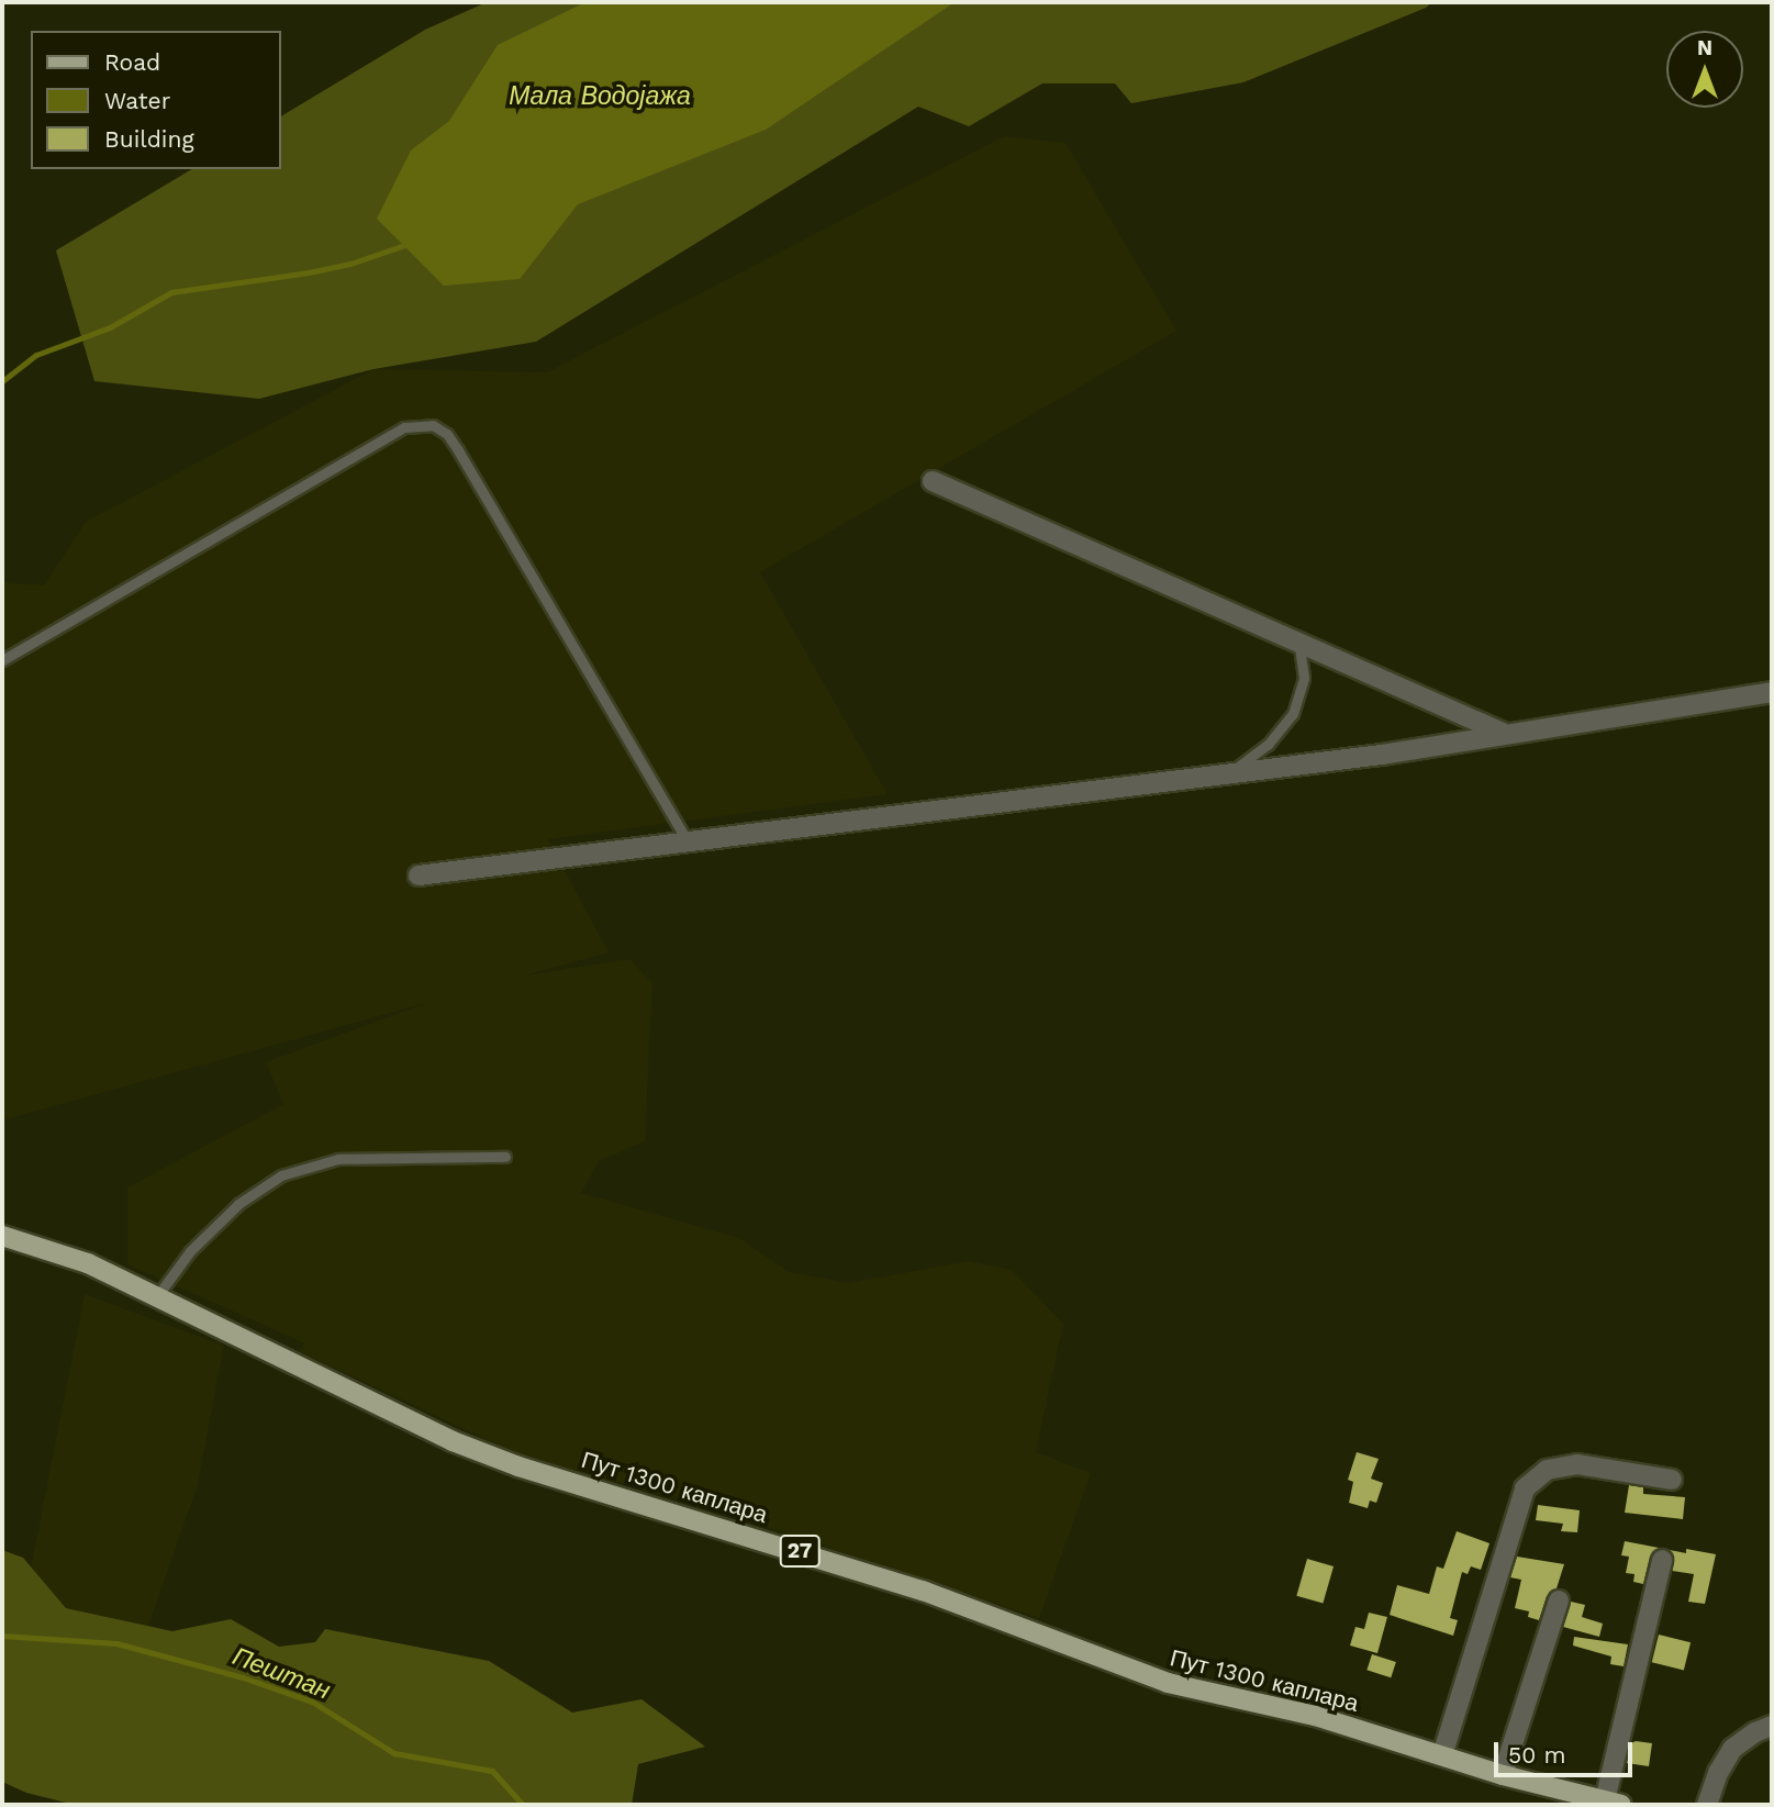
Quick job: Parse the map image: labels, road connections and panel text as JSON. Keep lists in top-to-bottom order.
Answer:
{
  "streets": {
    "main road": ["Пут 1300 каплара", "27"]
  },
  "water": ["Мала Водојажа", "Пештан"],
  "legend": ["Road", "Water", "Building"],
  "scale_bar": "50 m",
  "north": "top"
}
